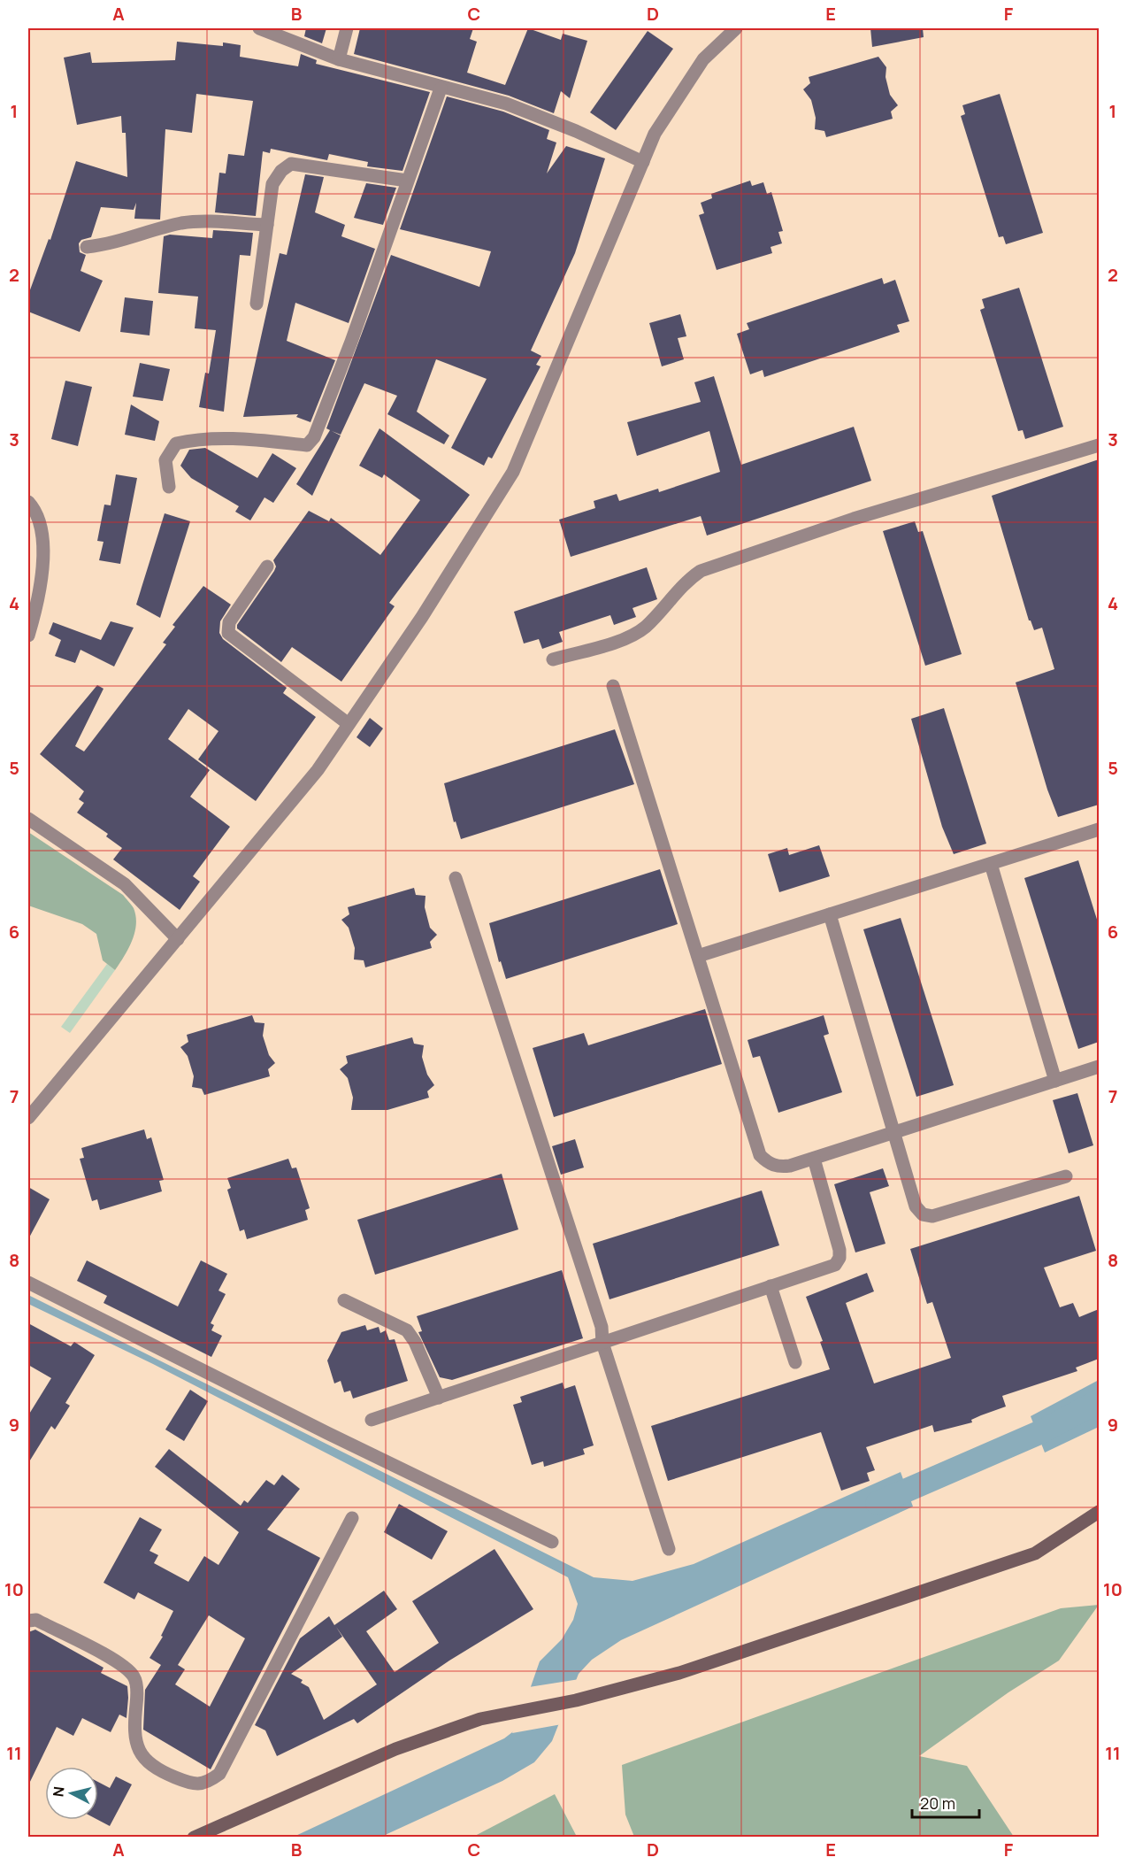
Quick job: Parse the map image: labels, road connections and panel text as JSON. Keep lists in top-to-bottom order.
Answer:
{
  "scale_bar": "20 m",
  "north": "left",
  "grid": {
    "columns": [
      "A",
      "B",
      "C",
      "D",
      "E",
      "F"
    ],
    "rows": [
      "1",
      "2",
      "3",
      "4",
      "5",
      "6",
      "7",
      "8",
      "9",
      "10",
      "11"
    ]
  }
}
